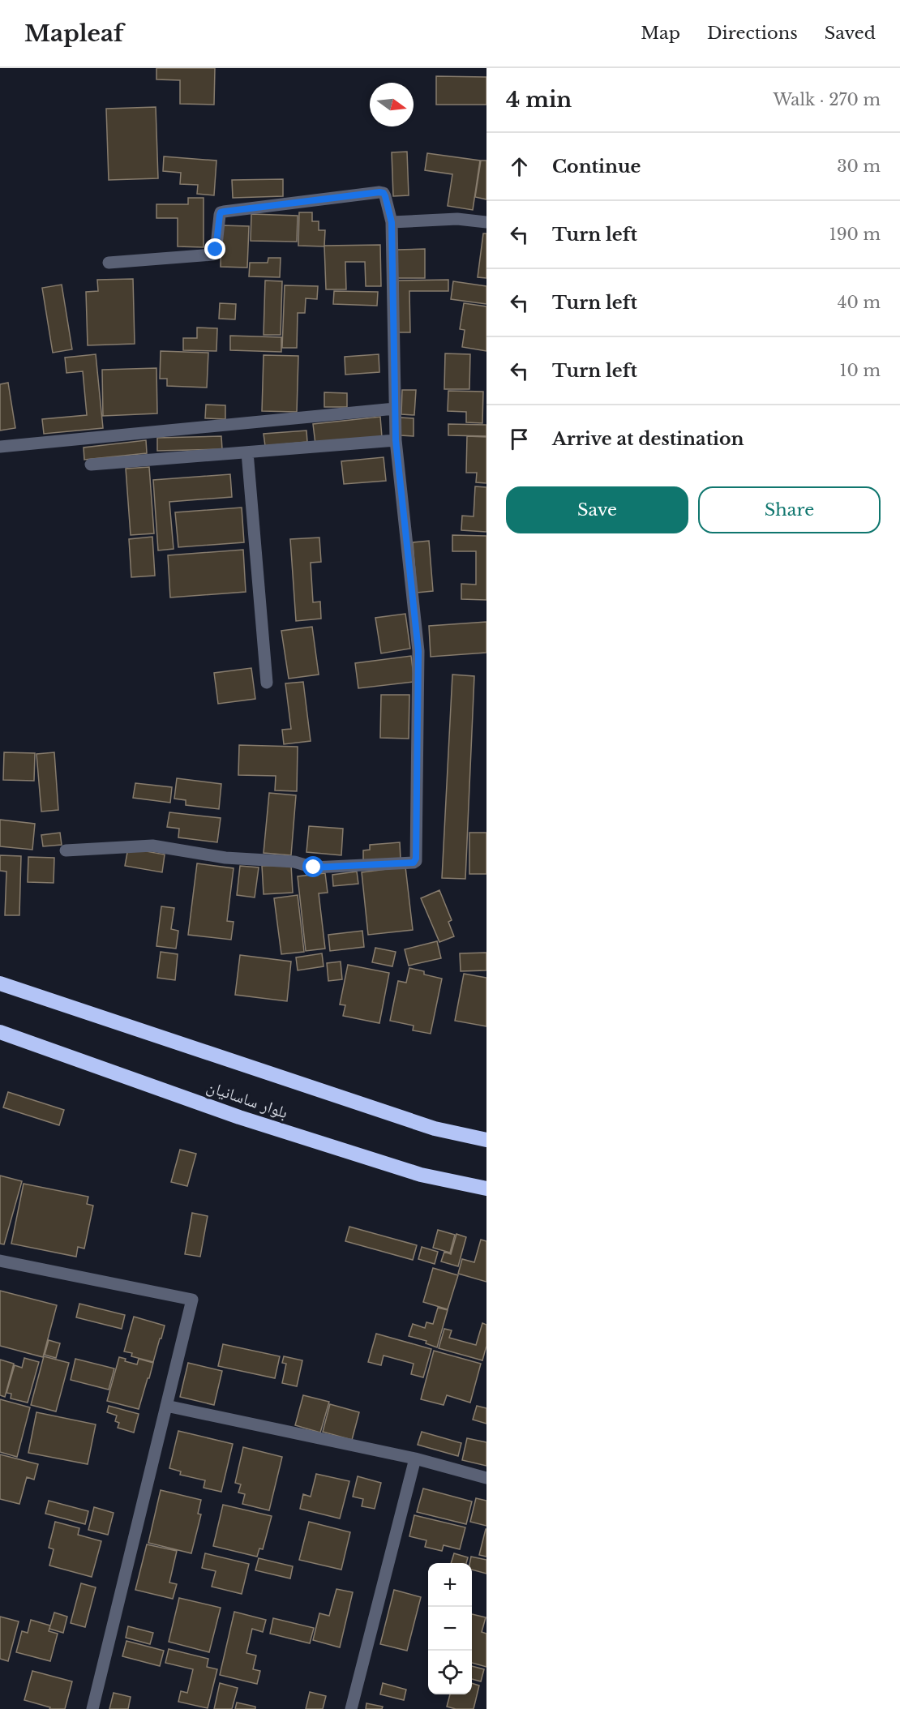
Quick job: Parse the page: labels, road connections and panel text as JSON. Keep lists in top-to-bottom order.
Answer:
{
  "streets": {
    "highway": ["بلوار ساسانیان"]
  },
  "north": "right",
  "page": {
    "header": "Mapleaf",
    "nav": ["Map", "Directions", "Saved"],
    "heading": ["4 min", "Walk · 270 m"],
    "list": [
      ["Continue", "30 m"],
      ["Turn left", "190 m"],
      ["Turn left", "40 m"],
      ["Turn left", "10 m"],
      "Arrive at destination"
    ],
    "buttons": ["Save", "Share"],
    "map_buttons": ["+", "−"]
  }
}
